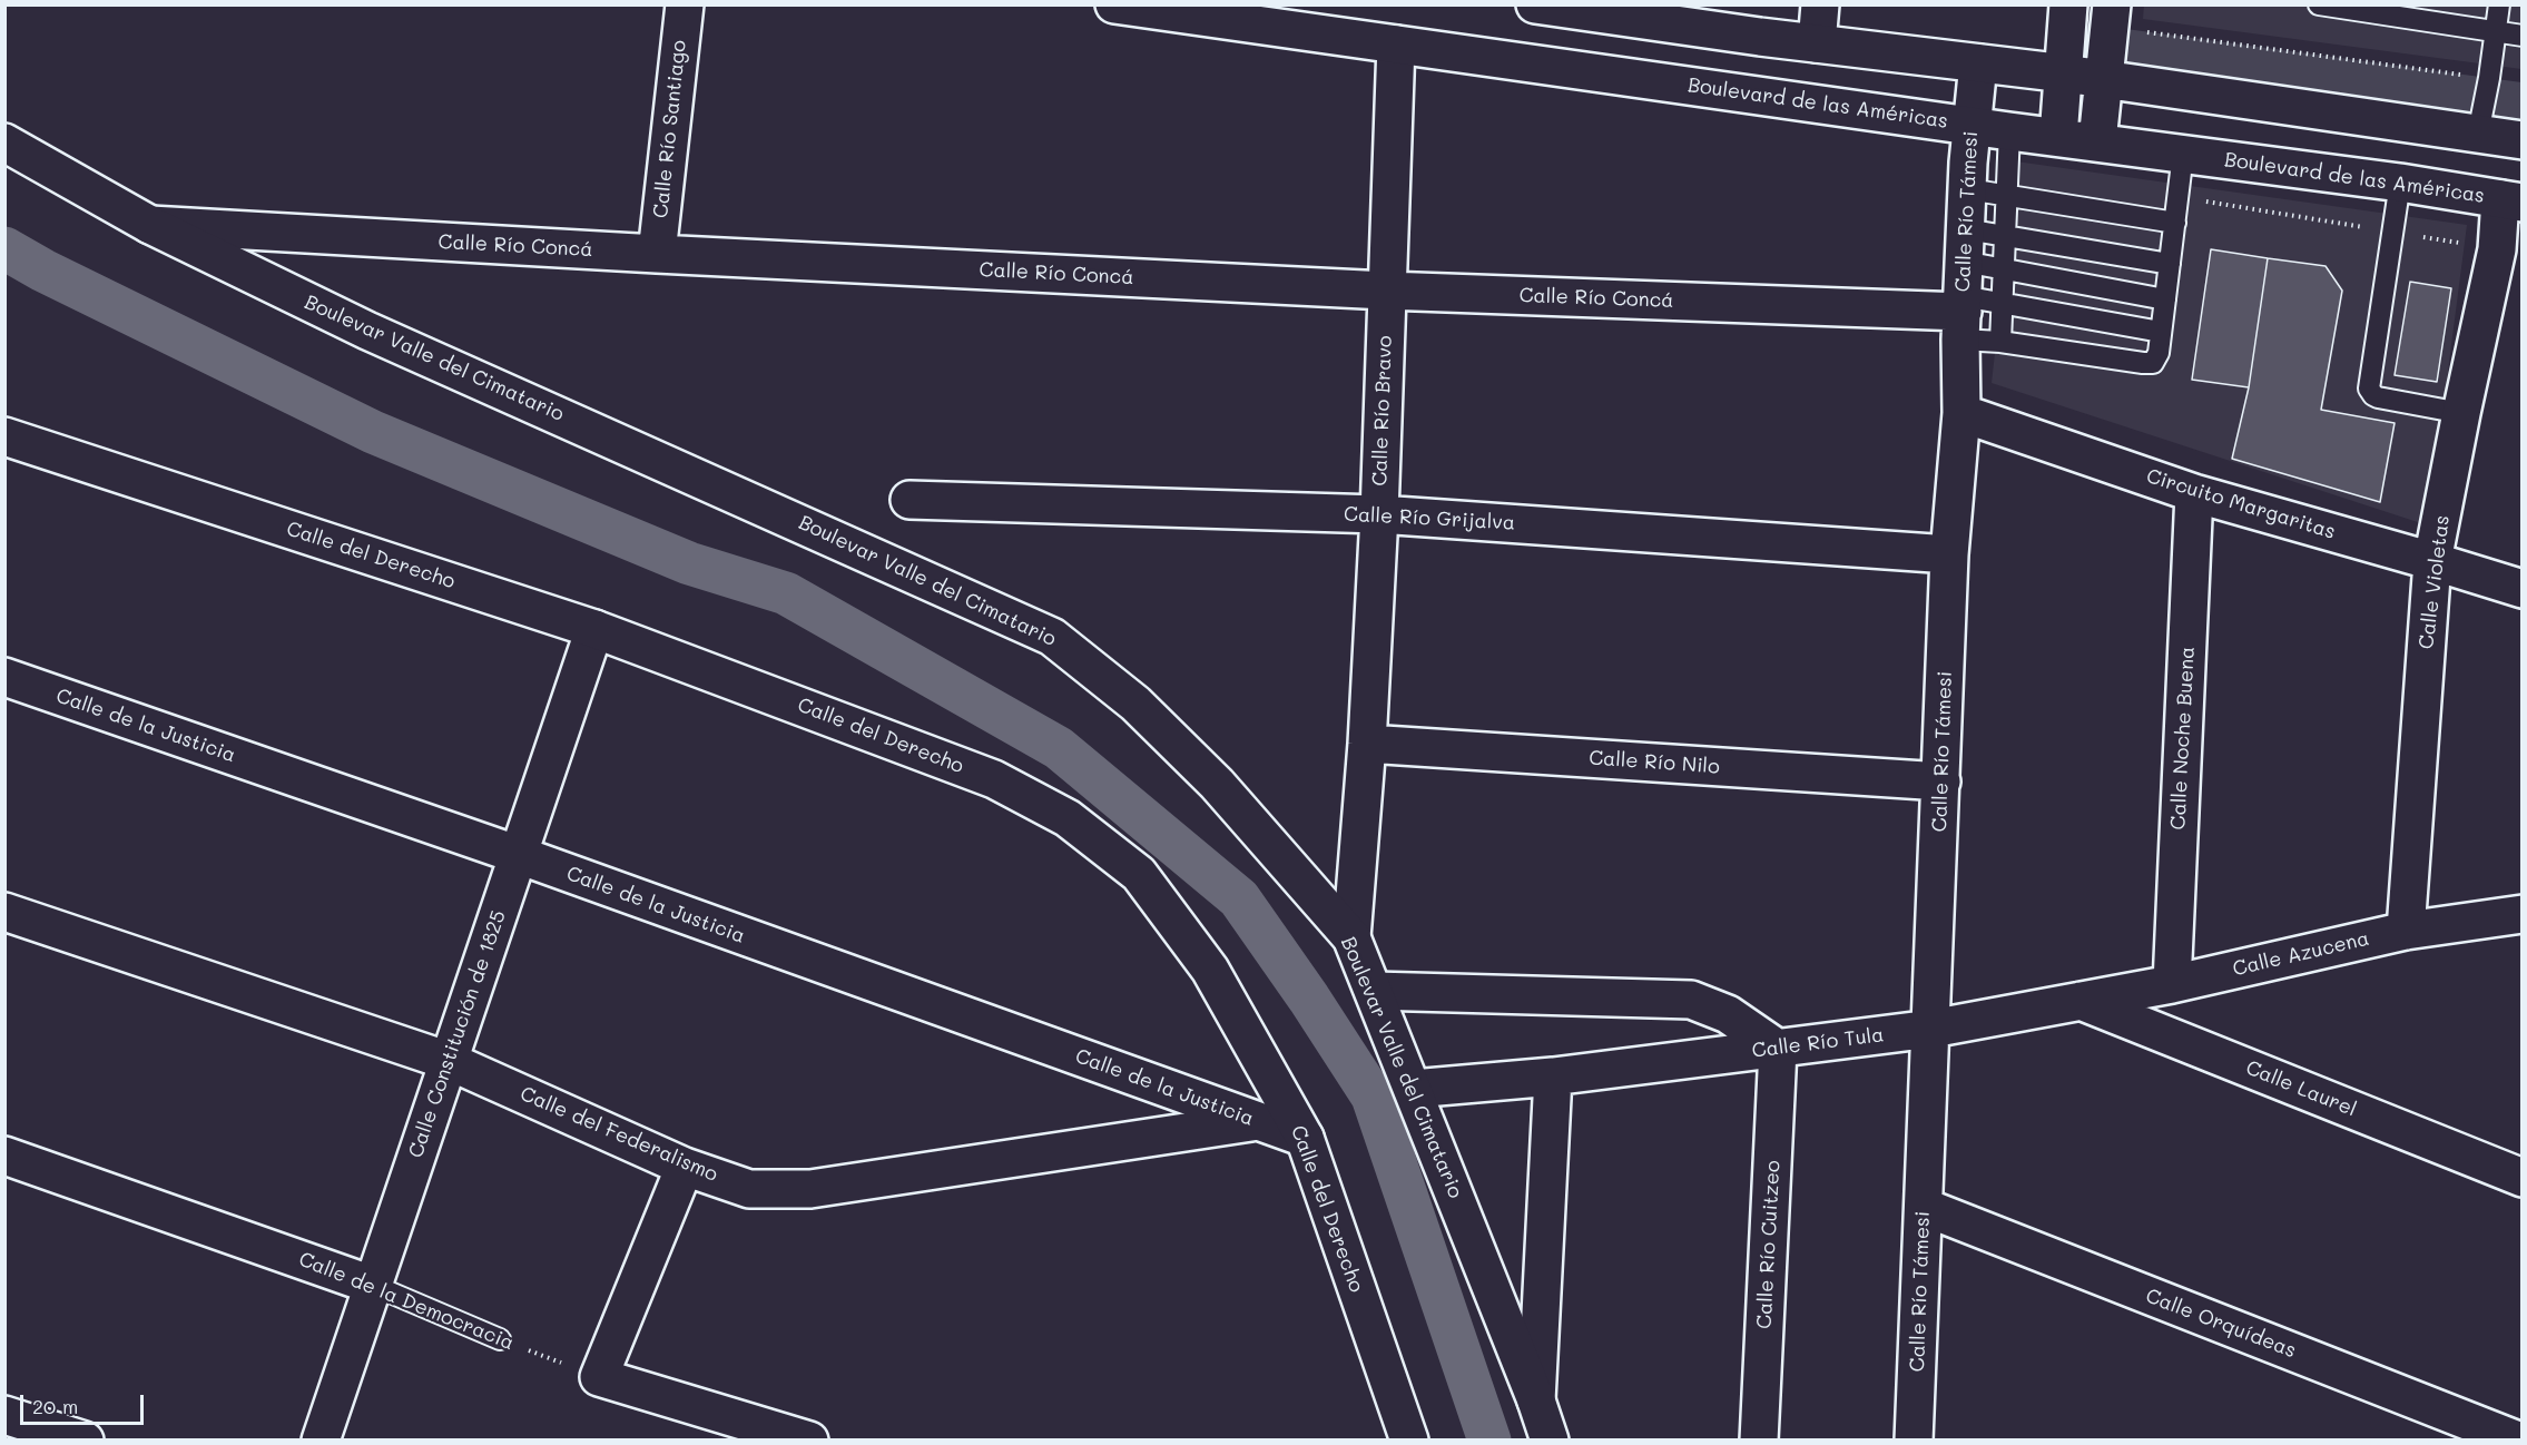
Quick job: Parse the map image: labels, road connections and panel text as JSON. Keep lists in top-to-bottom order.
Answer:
{
  "streets": {
    "street": [
      "Boulevard de las Américas",
      "Calle Río Santiago",
      "Calle Río Támesi",
      "Calle Río Concá",
      "Boulevar Valle del Cimatario",
      "Calle Río Bravo",
      "Circuito Margaritas",
      "Calle Río Grijalva",
      "Calle del Derecho",
      "Calle Violetas",
      "Calle de la Justicia",
      "Calle Noche Buena",
      "Calle Río Nilo",
      "Calle Azucena",
      "Calle Constitución de 1825",
      "Calle Río Tula",
      "Calle Laurel",
      "Calle del Federalismo",
      "Calle Río Cuitzeo",
      "Calle de la Democracia",
      "Calle Orquídeas"
    ]
  },
  "crossings": [
    ["Boulevard de las Américas", "Calle Río Támesi"],
    ["Boulevard de las Américas", "Calle Río Bravo"],
    ["Boulevard de las Américas", "Calle Violetas"],
    ["Calle Río Santiago", "Calle Río Concá"],
    ["Calle Río Támesi", "Calle Río Concá"],
    ["Calle Río Támesi", "Circuito Margaritas"],
    ["Calle Río Támesi", "Calle Río Grijalva"],
    ["Calle Río Támesi", "Calle Río Nilo"],
    ["Calle Río Támesi", "Calle Río Tula"],
    ["Calle Río Támesi", "Calle Orquídeas"],
    ["Calle Río Concá", "Boulevar Valle del Cimatario"],
    ["Calle Río Concá", "Calle Río Bravo"],
    ["Boulevar Valle del Cimatario", "Calle Río Bravo"],
    ["Boulevar Valle del Cimatario", "Calle Río Tula"],
    ["Calle Río Bravo", "Calle Río Grijalva"],
    ["Calle Río Bravo", "Calle Río Nilo"],
    ["Circuito Margaritas", "Calle Violetas"],
    ["Circuito Margaritas", "Calle Noche Buena"],
    ["Calle del Derecho", "Calle de la Justicia"],
    ["Calle del Derecho", "Calle Constitución de 1825"],
    ["Calle Violetas", "Calle Azucena"],
    ["Calle de la Justicia", "Calle Constitución de 1825"],
    ["Calle de la Justicia", "Calle del Federalismo"],
    ["Calle Noche Buena", "Calle Azucena"],
    ["Calle Azucena", "Calle Río Tula"],
    ["Calle Azucena", "Calle Laurel"],
    ["Calle Constitución de 1825", "Calle del Federalismo"],
    ["Calle Constitución de 1825", "Calle de la Democracia"],
    ["Calle Río Tula", "Calle Laurel"],
    ["Calle Río Tula", "Calle Río Cuitzeo"]
  ],
  "scale_bar": "20 m"
}
